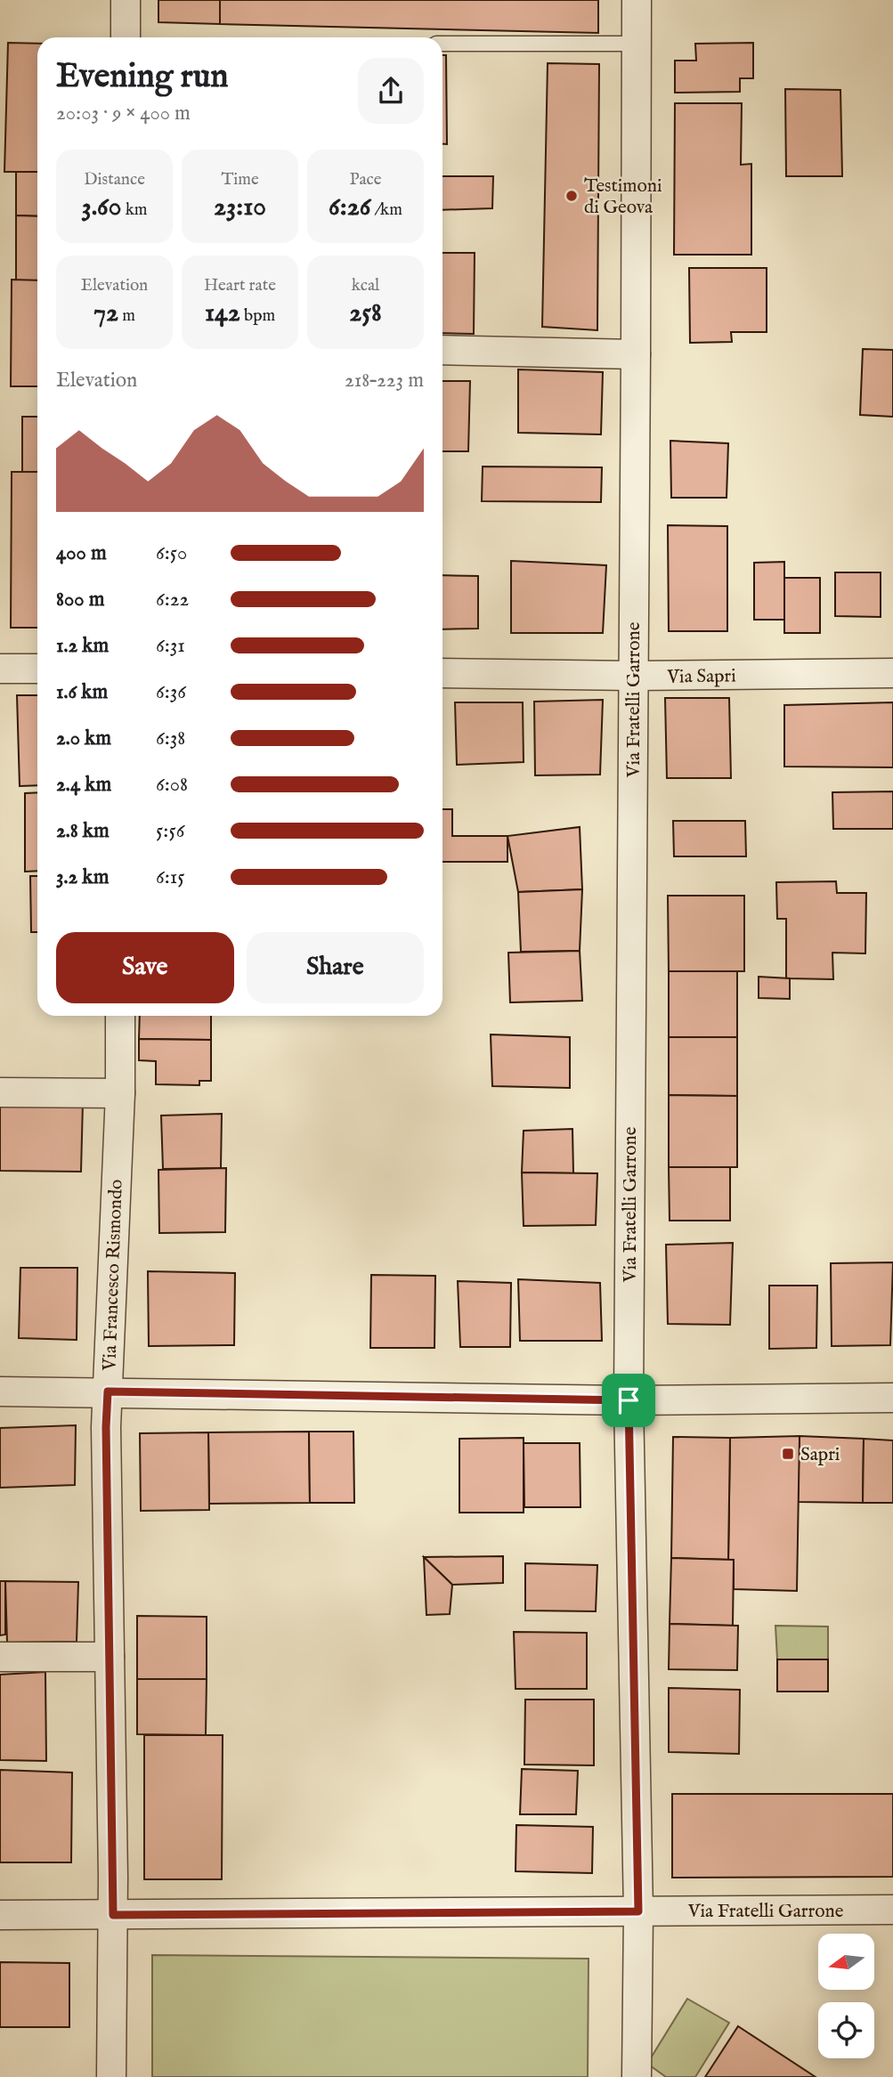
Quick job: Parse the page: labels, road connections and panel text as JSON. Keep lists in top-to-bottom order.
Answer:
{
  "streets": {
    "street": ["Via Sapri", "Via Fratelli Garrone", "Via Francesco Rismondo"]
  },
  "crossings": [
    ["Via Sapri", "Via Fratelli Garrone"]
  ],
  "places": {
    "other": ["Testimoni di Geova"],
    "transit": ["Sapri"]
  },
  "north": "left",
  "page": {
    "heading": ["Evening run", "20:03 · 9 × 400 m"],
    "stats": [
      ["Distance", "3.60 km"],
      ["Time", "23:10"],
      ["Pace", "6:26 /km"],
      ["Elevation", "72 m"],
      ["Heart rate", "142 bpm"],
      ["kcal", "258"]
    ],
    "chart": ["Elevation", "218–223 m"],
    "list": [
      {
        "name": "400 m",
        "note": "6:50"
      },
      {
        "name": "800 m",
        "note": "6:22"
      },
      {
        "name": "1.2 km",
        "note": "6:31"
      },
      {
        "name": "1.6 km",
        "note": "6:36"
      },
      {
        "name": "2.0 km",
        "note": "6:38"
      },
      {
        "name": "2.4 km",
        "note": "6:08"
      },
      {
        "name": "2.8 km",
        "note": "5:56"
      },
      {
        "name": "3.2 km",
        "note": "6:15"
      }
    ],
    "buttons": ["Save", "Share"]
  }
}
